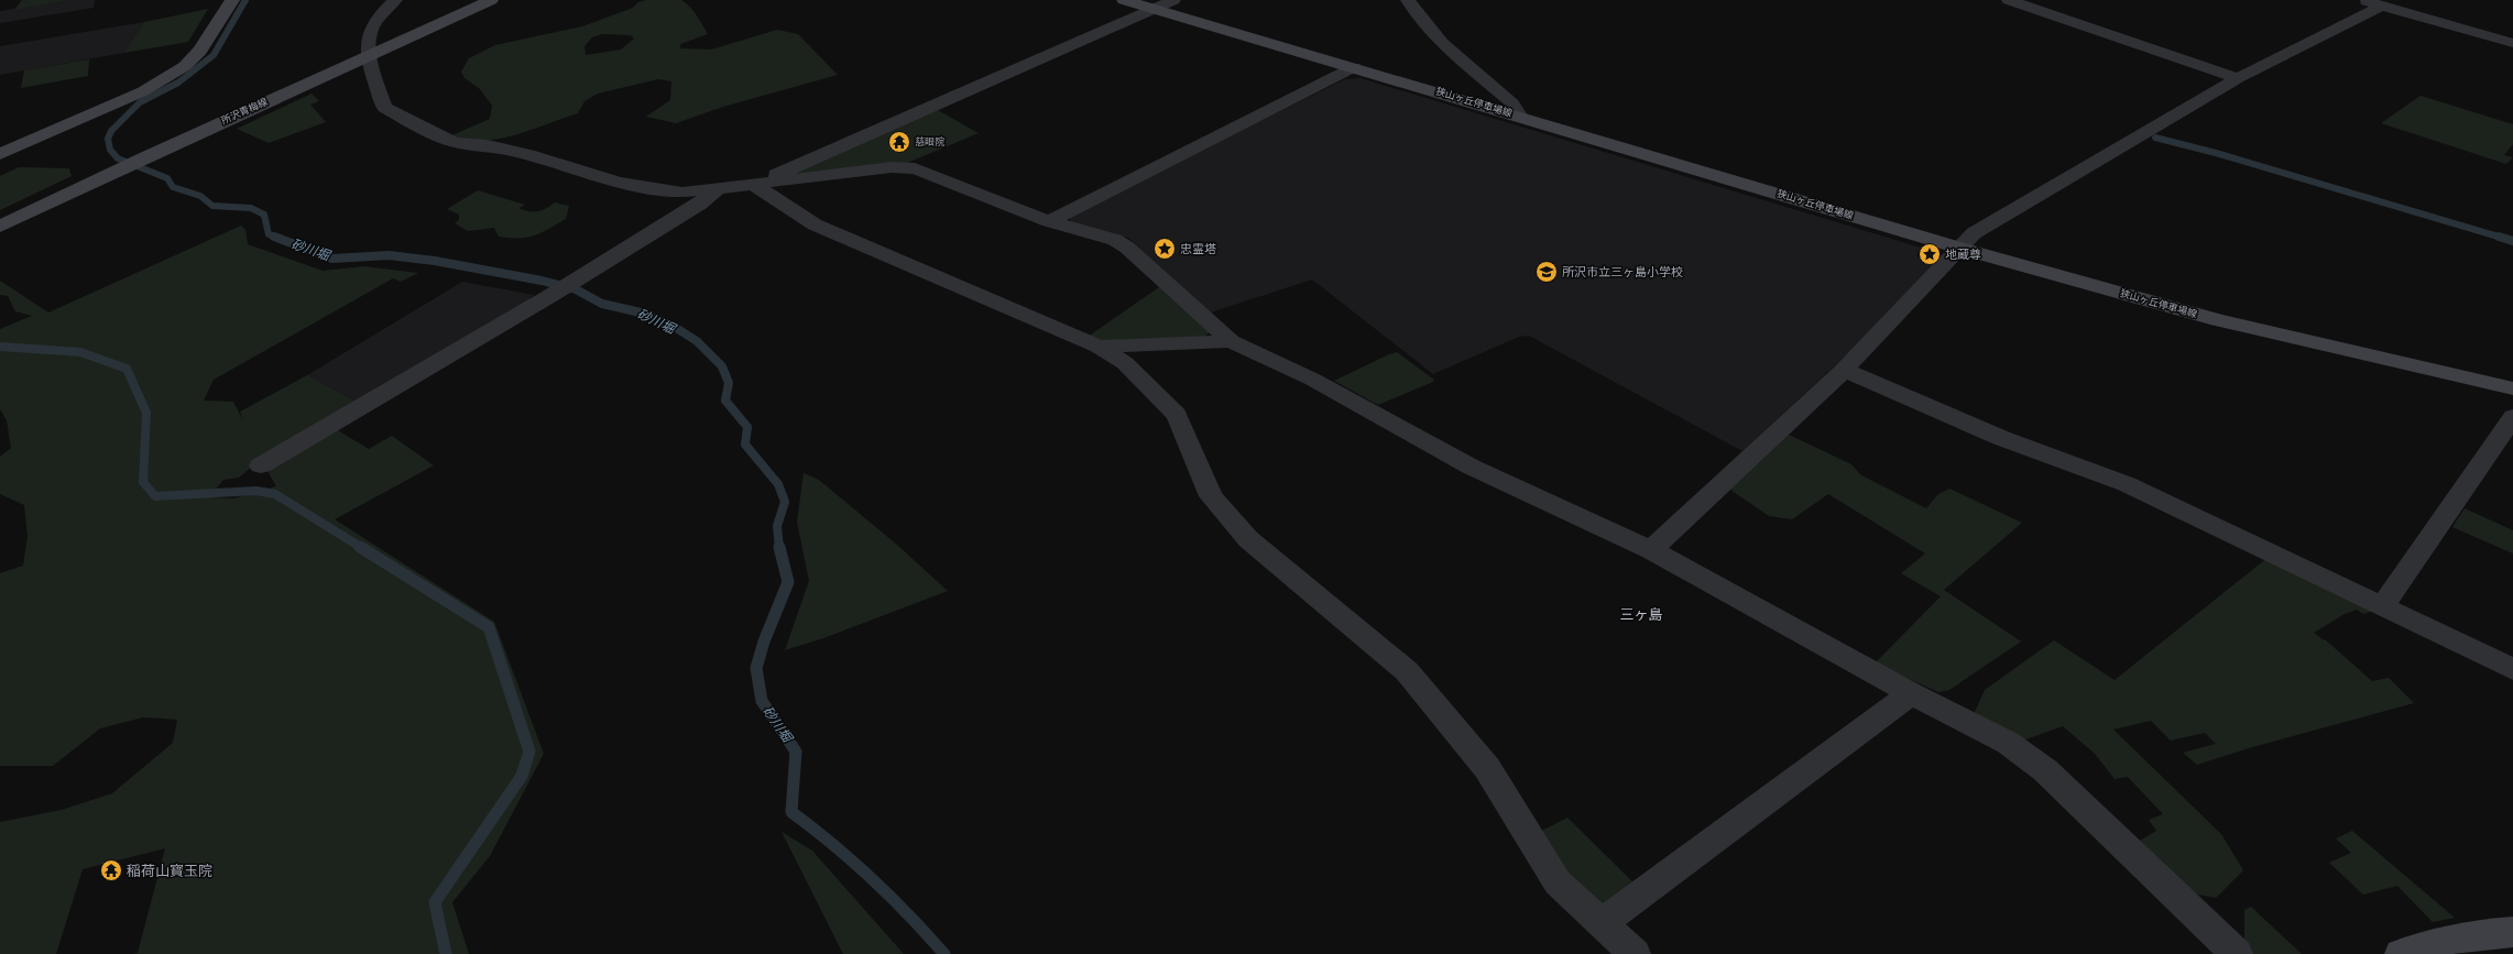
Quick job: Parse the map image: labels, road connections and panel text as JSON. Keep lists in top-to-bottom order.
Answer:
{
  "streets": {
    "main road": ["狭山ヶ丘停車場線", "所沢青梅線"]
  },
  "districts": ["三ヶ島"],
  "water": ["砂川堀"],
  "places": {
    "temple": ["慈眼院", "稲荷山寳玉院"],
    "place": ["忠霊塔", "地蔵尊"],
    "school or university": ["所沢市立三ヶ島小学校"]
  }
}
